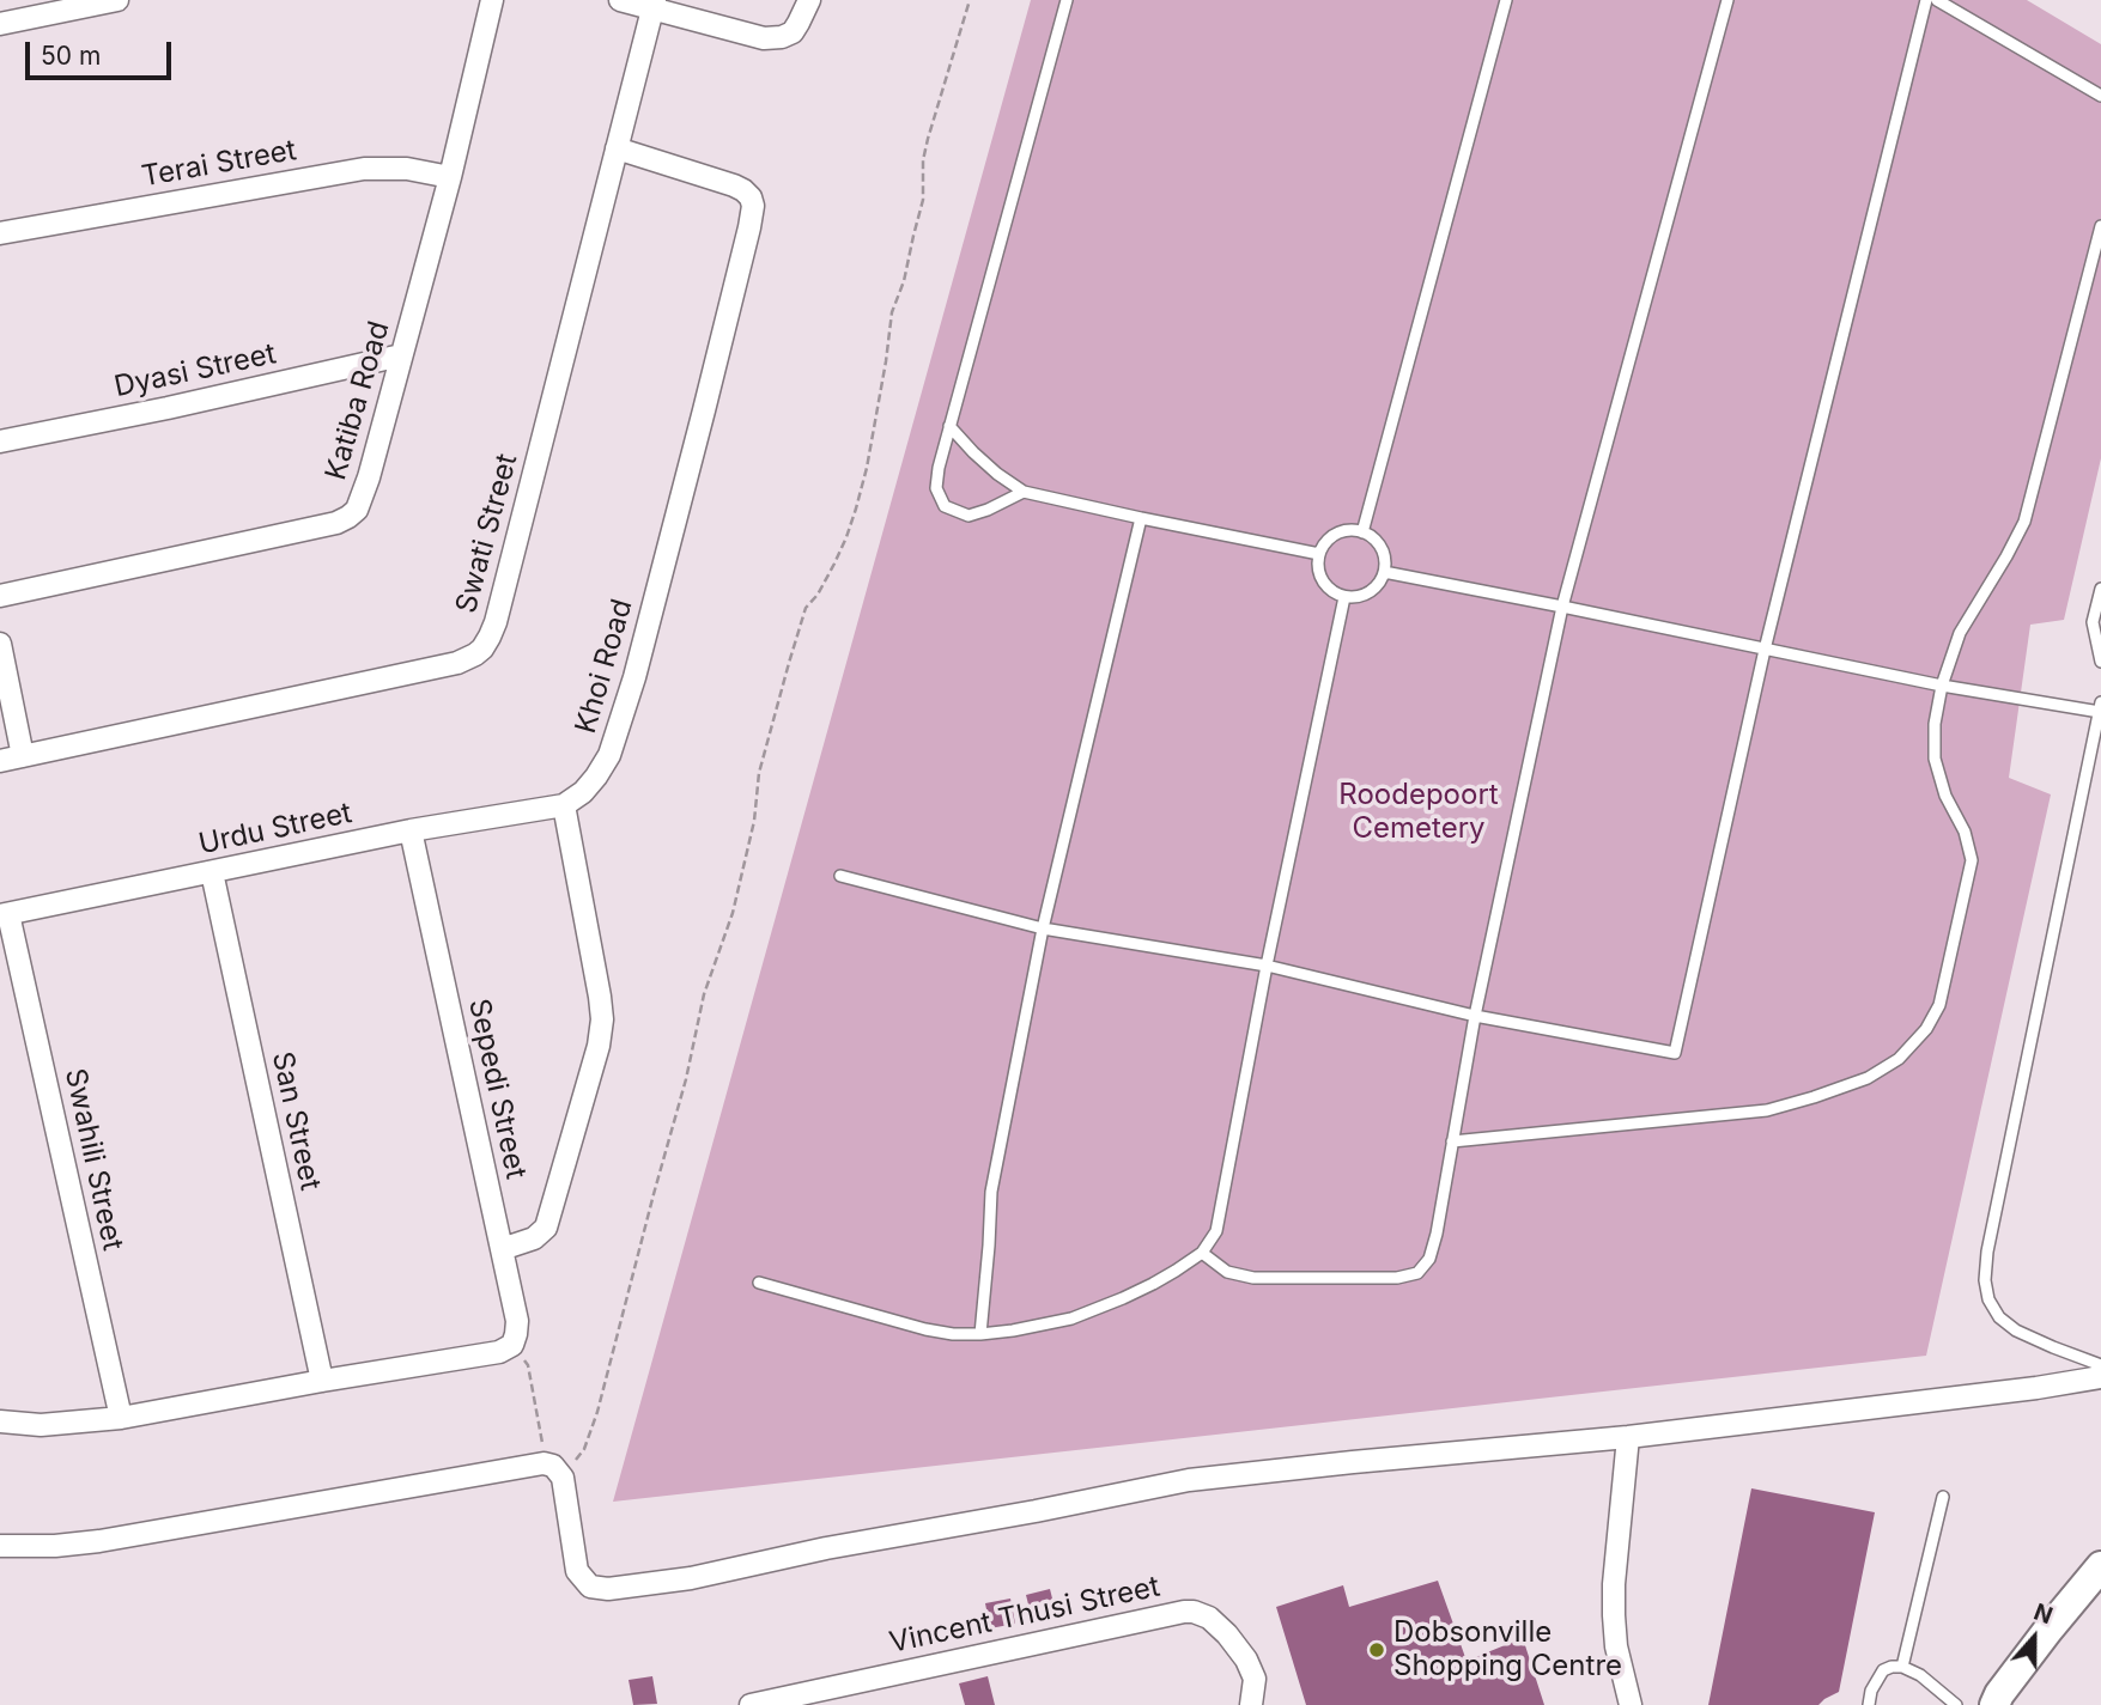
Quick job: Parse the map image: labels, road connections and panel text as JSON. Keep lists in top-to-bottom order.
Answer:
{
  "streets": {
    "street": [
      "Terai Street",
      "Dyasi Street",
      "Katiba Road",
      "Swati Street",
      "Khoi Road",
      "Urdu Street",
      "Sepedi Street",
      "San Street",
      "Swahili Street",
      "Vincent Thusi Street"
    ]
  },
  "crossings": [
    ["Terai Street", "Katiba Road"],
    ["Dyasi Street", "Katiba Road"],
    ["Swati Street", "Khoi Road"],
    ["Khoi Road", "Urdu Street"],
    ["Urdu Street", "Sepedi Street"],
    ["Urdu Street", "San Street"],
    ["Urdu Street", "Swahili Street"]
  ],
  "parks": ["Roodepoort Cemetery"],
  "places": ["Dobsonville Shopping Centre"],
  "scale_bar": "50 m",
  "north": "top"
}
